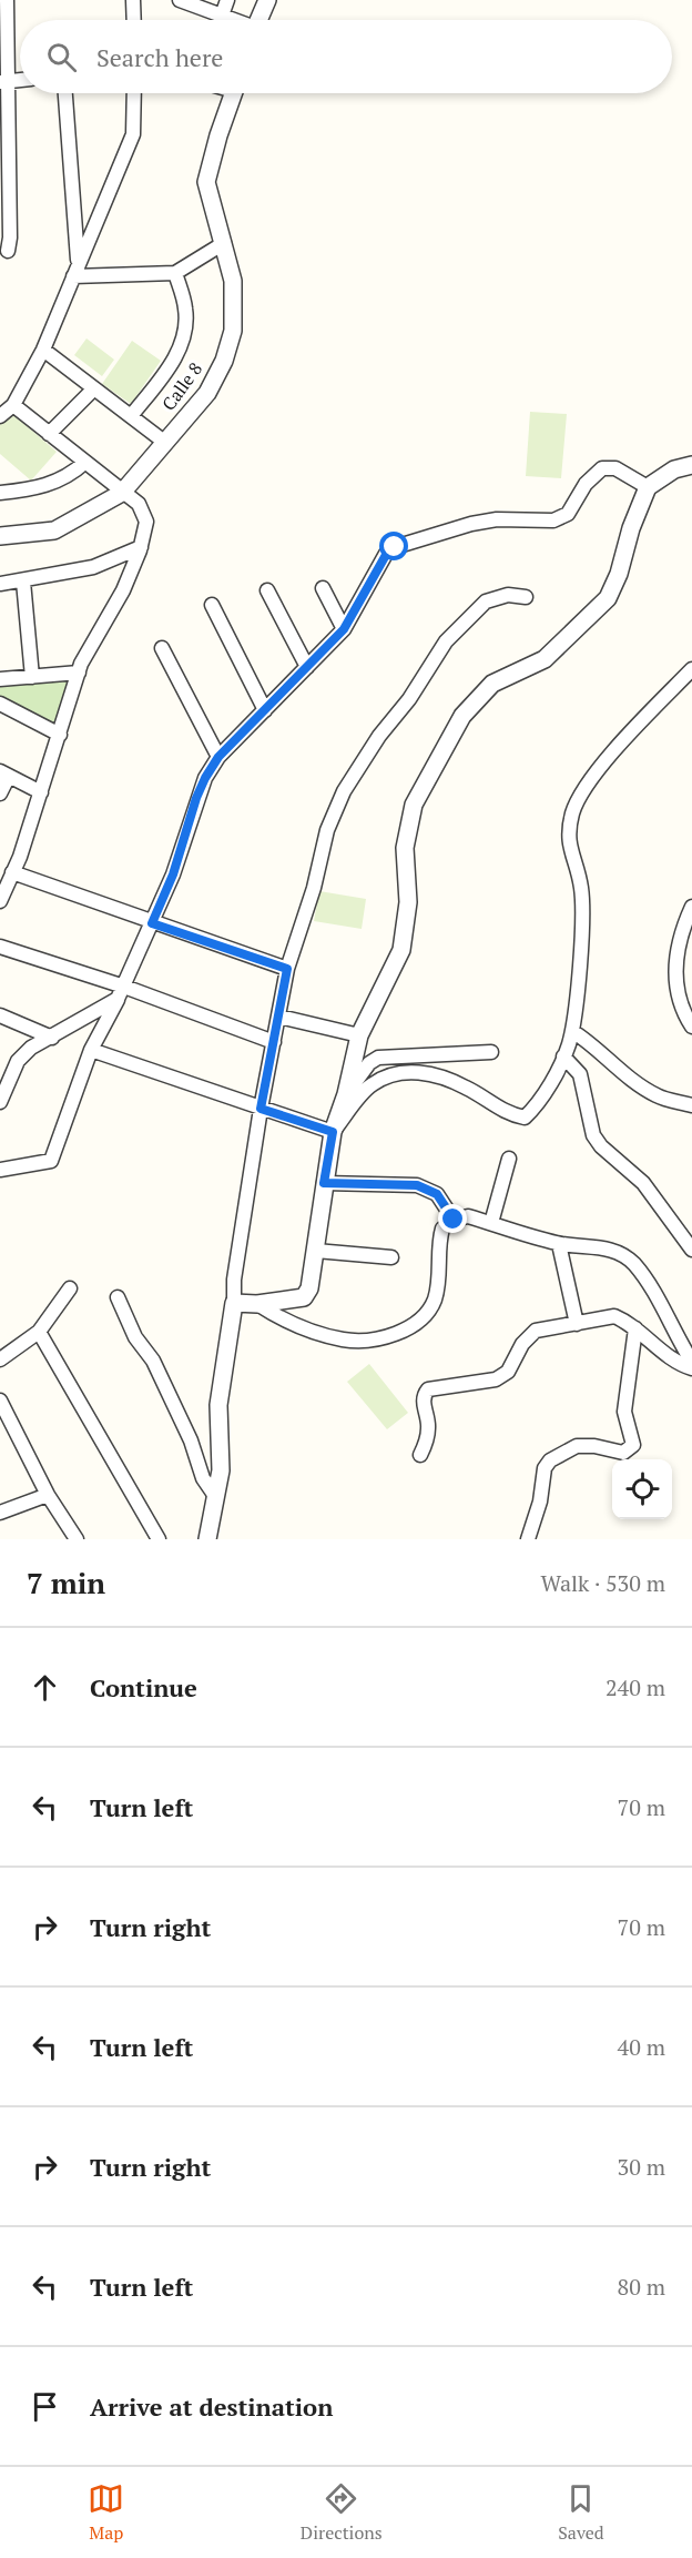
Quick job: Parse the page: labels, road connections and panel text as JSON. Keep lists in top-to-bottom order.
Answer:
{
  "streets": {
    "street": ["Calle 8"]
  },
  "page": {
    "search": "Search here",
    "heading": ["7 min", "Walk · 530 m"],
    "list": [
      ["Continue", "240 m"],
      ["Turn left", "70 m"],
      ["Turn right", "70 m"],
      ["Turn left", "40 m"],
      ["Turn right", "30 m"],
      ["Turn left", "80 m"],
      "Arrive at destination"
    ],
    "nav": ["Map", "Directions", "Saved"]
  }
}
